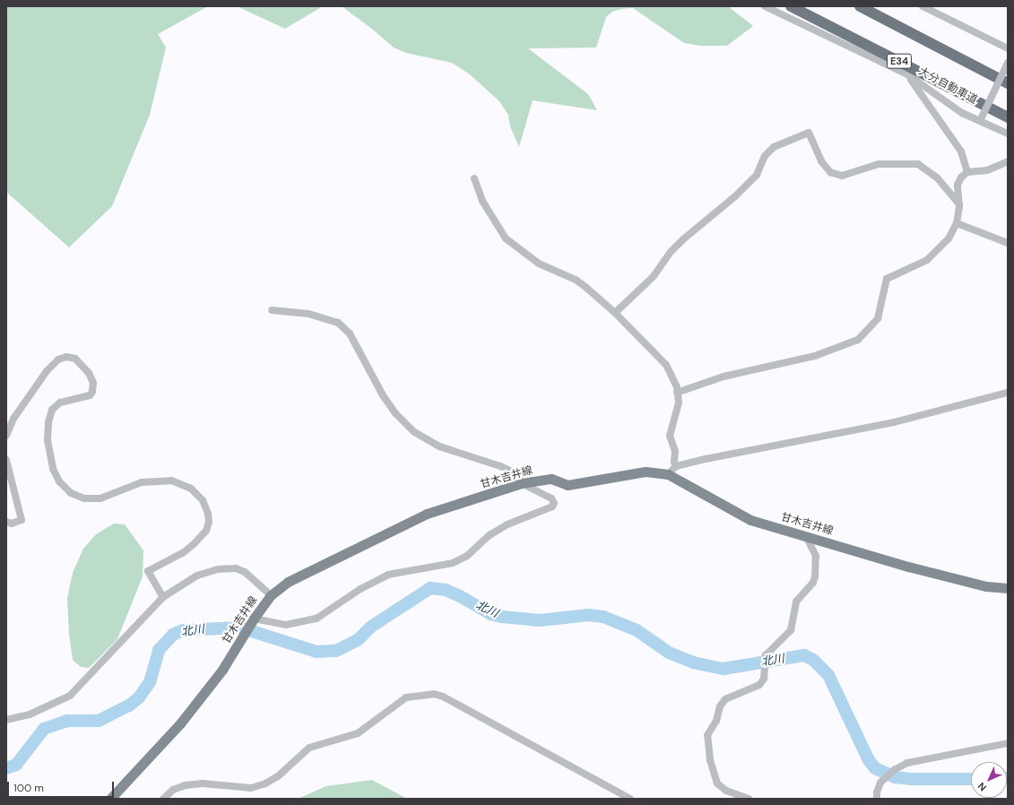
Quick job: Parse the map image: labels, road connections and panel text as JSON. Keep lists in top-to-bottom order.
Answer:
{
  "streets": {
    "highway": ["E34", "大分自動車道"],
    "main road": ["甘木吉井線"]
  },
  "water": ["北川"],
  "scale_bar": "100 m",
  "north": "bottom left"
}
